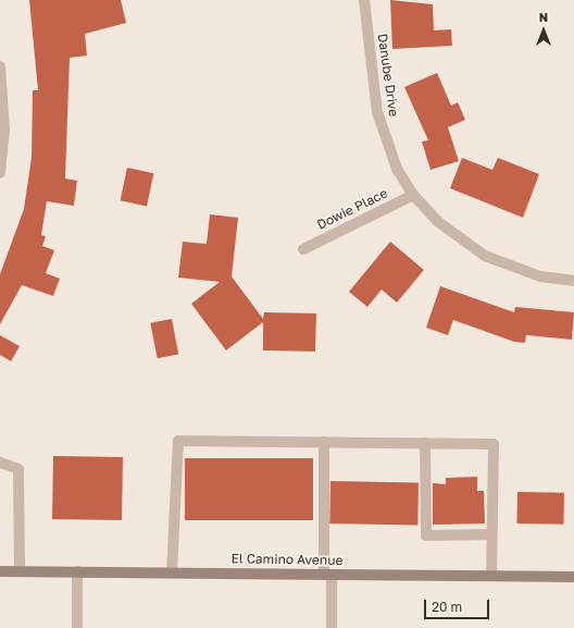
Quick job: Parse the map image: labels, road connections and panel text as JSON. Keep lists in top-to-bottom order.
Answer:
{
  "streets": {
    "main road": ["El Camino Avenue"],
    "street": ["Danube Drive", "Dowie Place"]
  },
  "crossings": [
    ["Danube Drive", "Dowie Place"]
  ],
  "scale_bar": "20 m",
  "north": "top"
}
